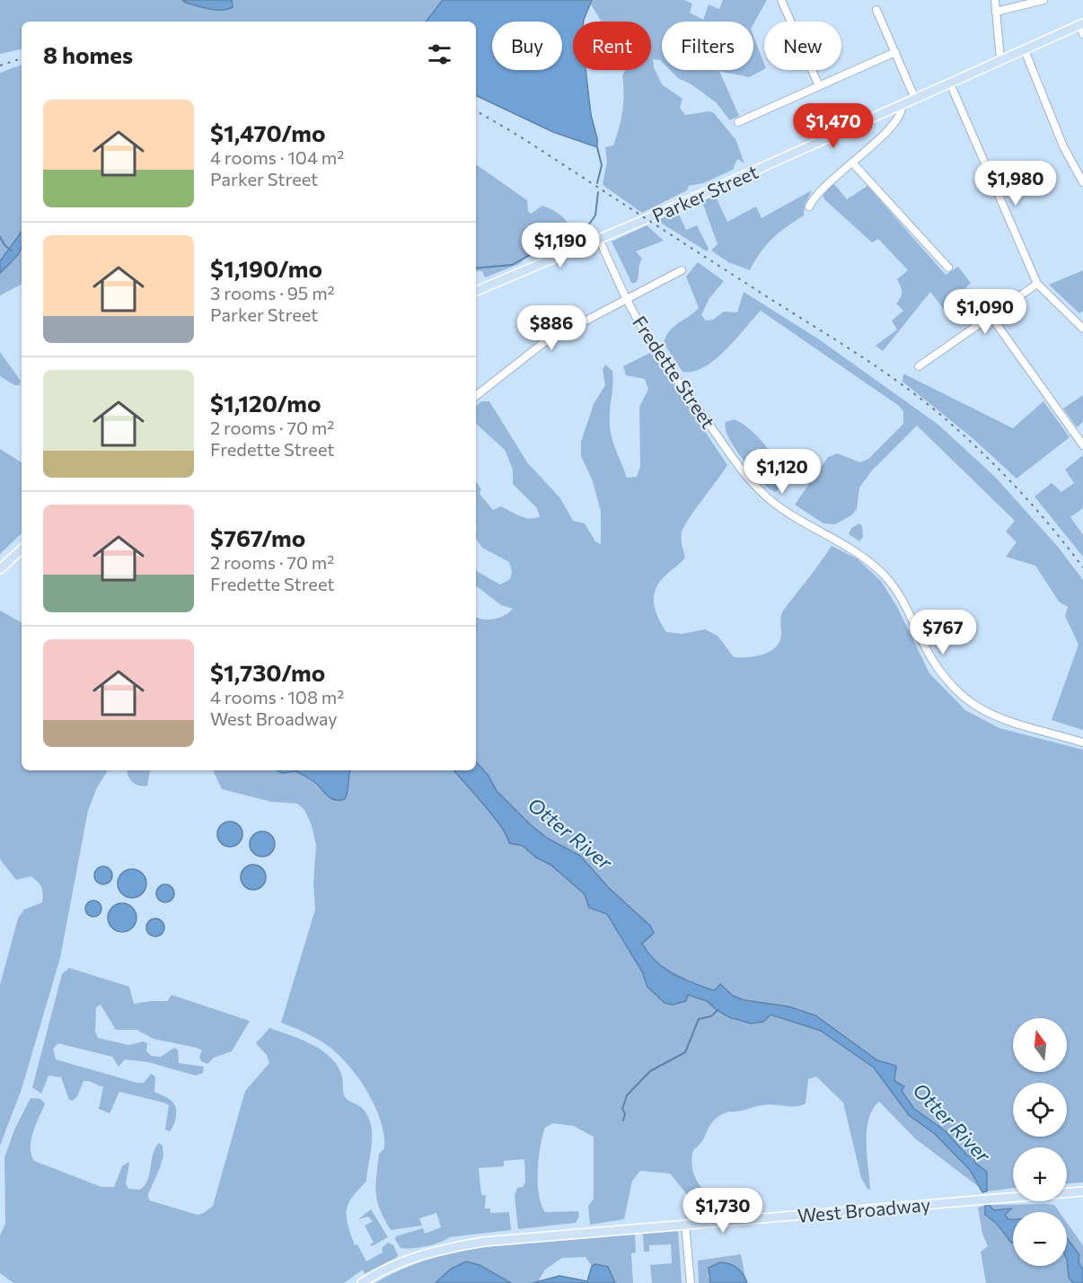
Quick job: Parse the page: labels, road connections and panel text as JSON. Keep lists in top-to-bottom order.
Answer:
{
  "streets": {
    "main road": ["Parker Street", "West Broadway"],
    "street": ["Fredette Street"]
  },
  "crossings": [
    ["Parker Street", "Fredette Street"]
  ],
  "water": ["Otter River"],
  "north": "top",
  "page": {
    "chip": [
      "Buy",
      "Rent",
      "Filters",
      "New"
    ],
    "heading": "8 homes",
    "list": [
      {
        "name": "$1,470/mo",
        "note": "4 rooms · 104 m² · Parker Street"
      },
      {
        "name": "$1,190/mo",
        "note": "3 rooms · 95 m² · Parker Street"
      },
      {
        "name": "$1,120/mo",
        "note": "2 rooms · 70 m² · Fredette Street"
      },
      {
        "name": "$767/mo",
        "note": "2 rooms · 70 m² · Fredette Street"
      },
      {
        "name": "$1,730/mo",
        "note": "4 rooms · 108 m² · West Broadway"
      }
    ],
    "price": [
      "$1,470",
      "$1,980",
      "$1,190",
      "$1,090",
      "$886",
      "$1,120",
      "$767",
      "$1,730"
    ],
    "map_buttons": ["+", "−"]
  }
}
